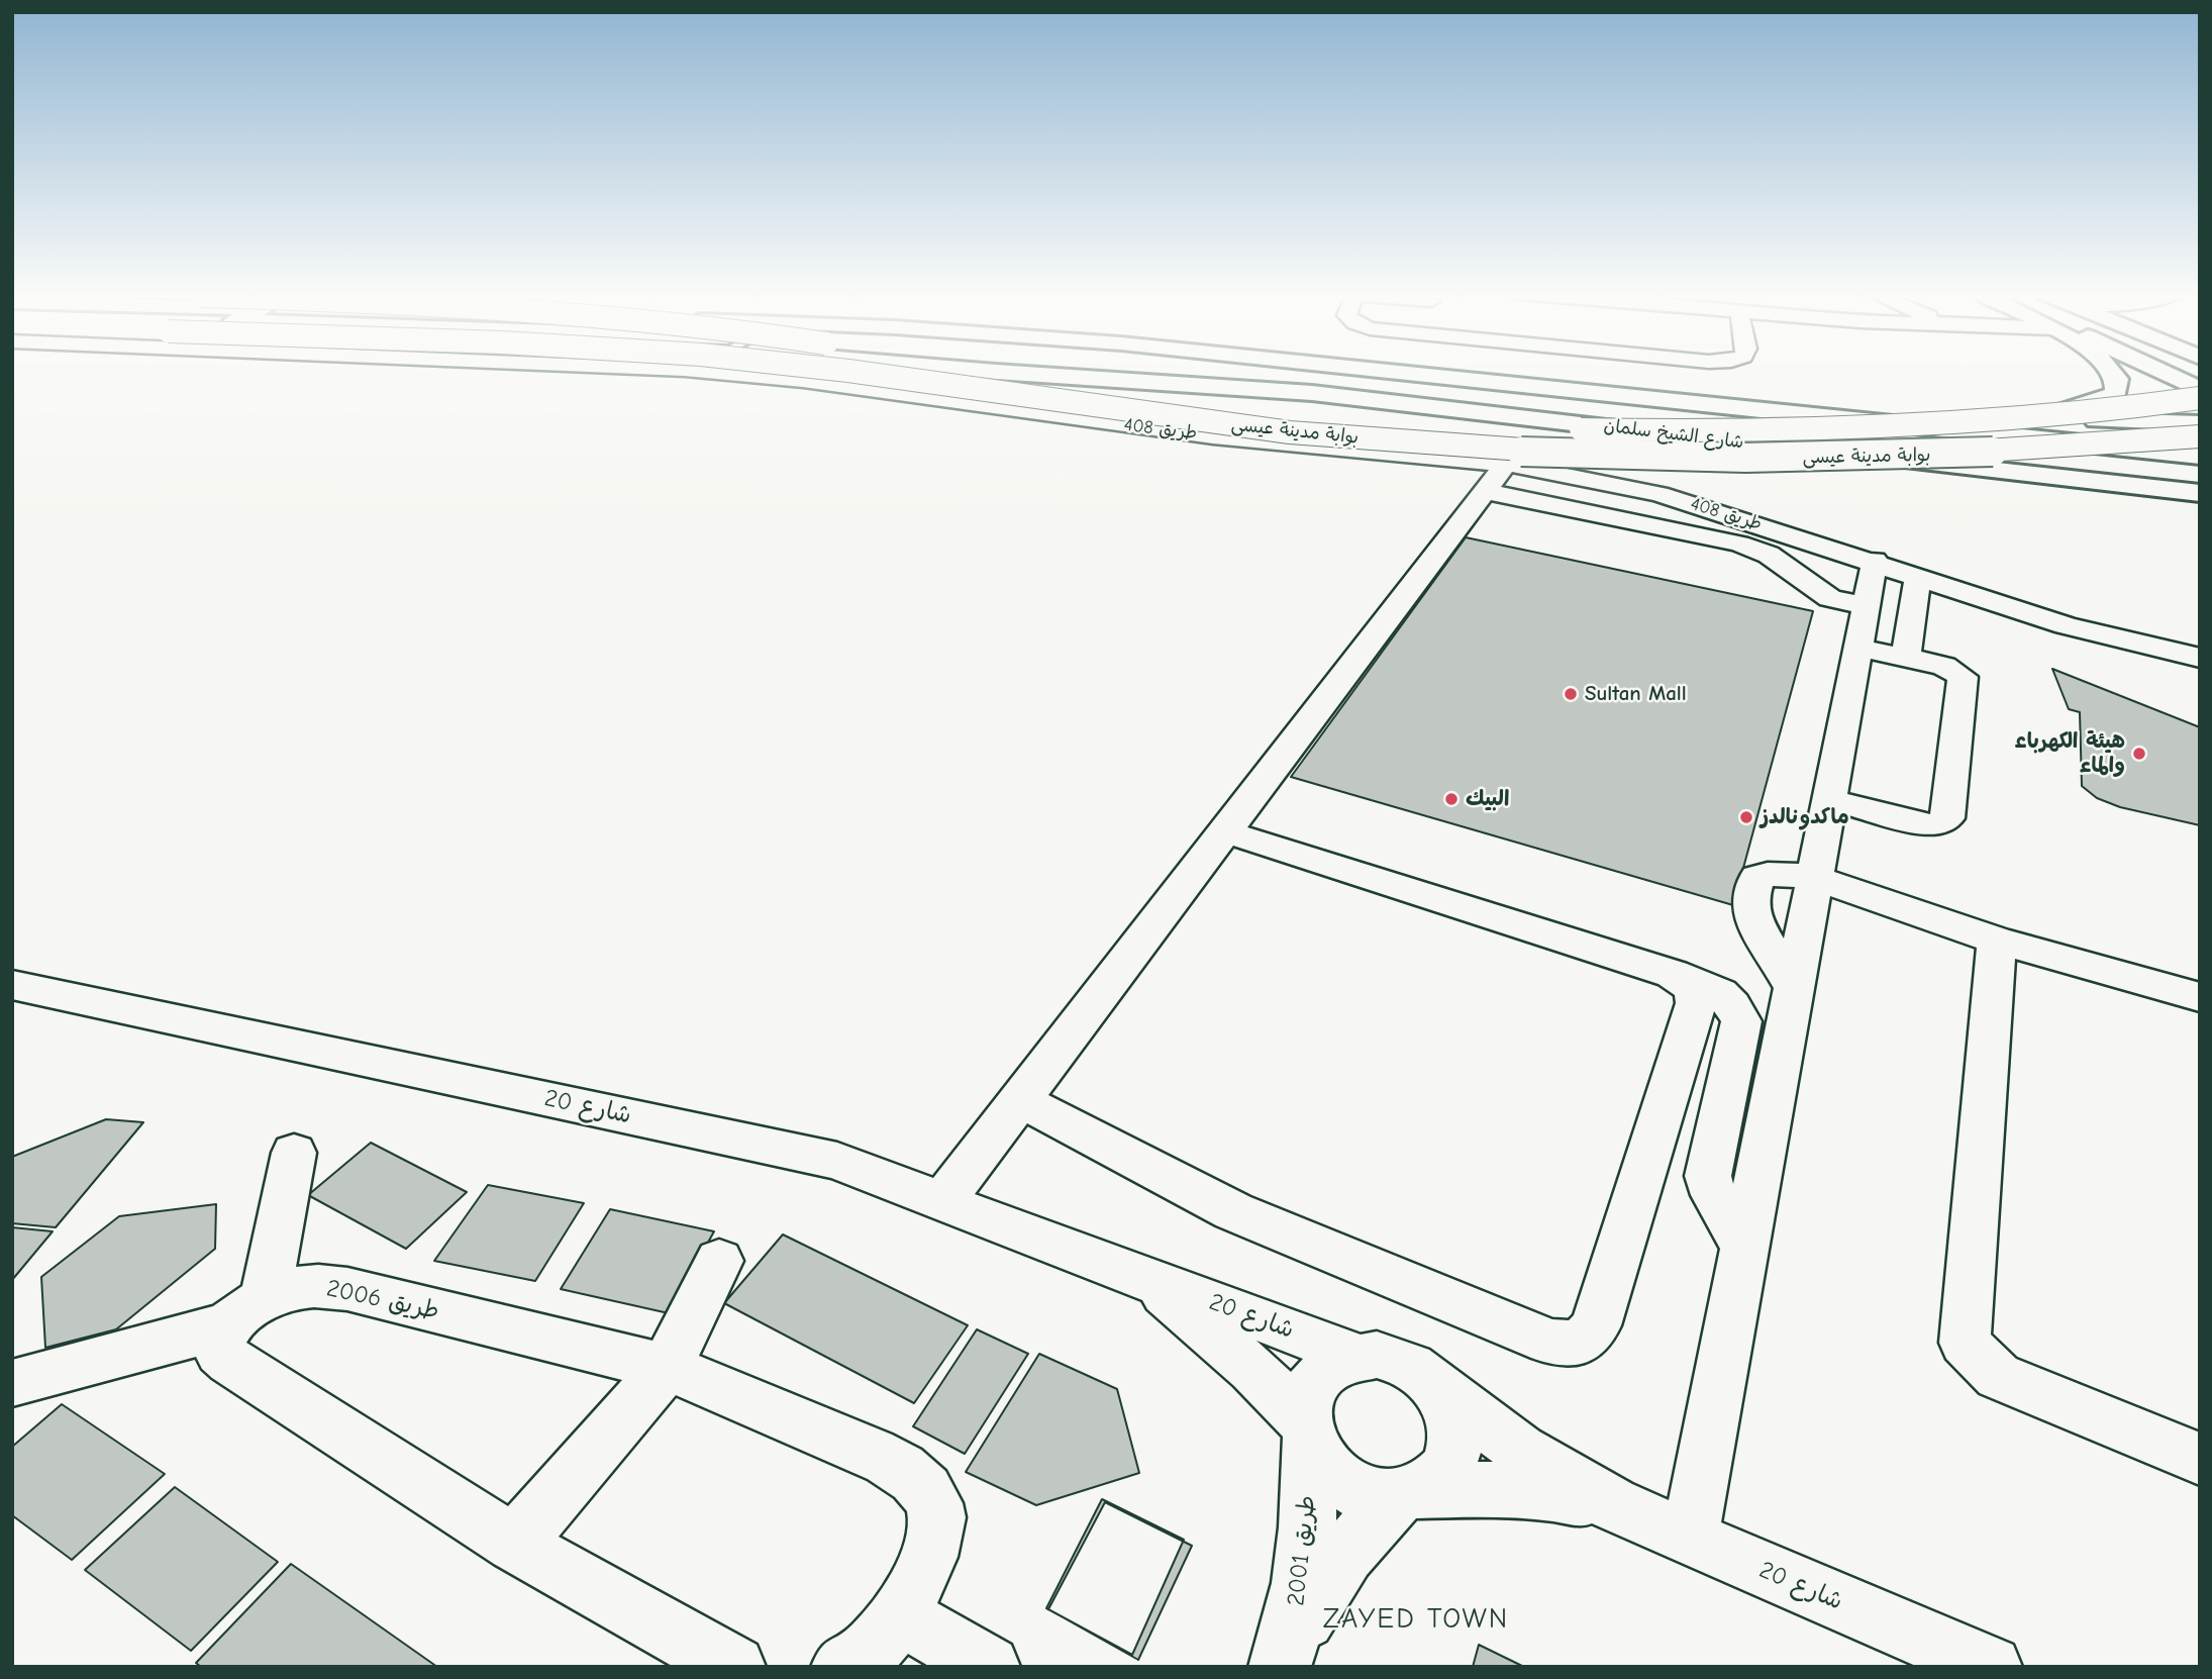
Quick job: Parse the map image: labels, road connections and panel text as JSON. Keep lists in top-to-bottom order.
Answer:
{
  "streets": {
    "main road": ["بوابة مدينة عيسى", "شارع الشيخ سلمان"],
    "street": [
      "طريق 408",
      "شارع 20",
      "طريق 2006",
      "طريق 2001"
    ]
  },
  "crossings": [
    ["شارع 20", "طريق 2001"]
  ],
  "districts": ["ZAYED TOWN"],
  "places": [
    "Sultan Mall",
    "هيئة الكهرباء والماء",
    "البيك",
    "ماكدونالدز"
  ]
}
